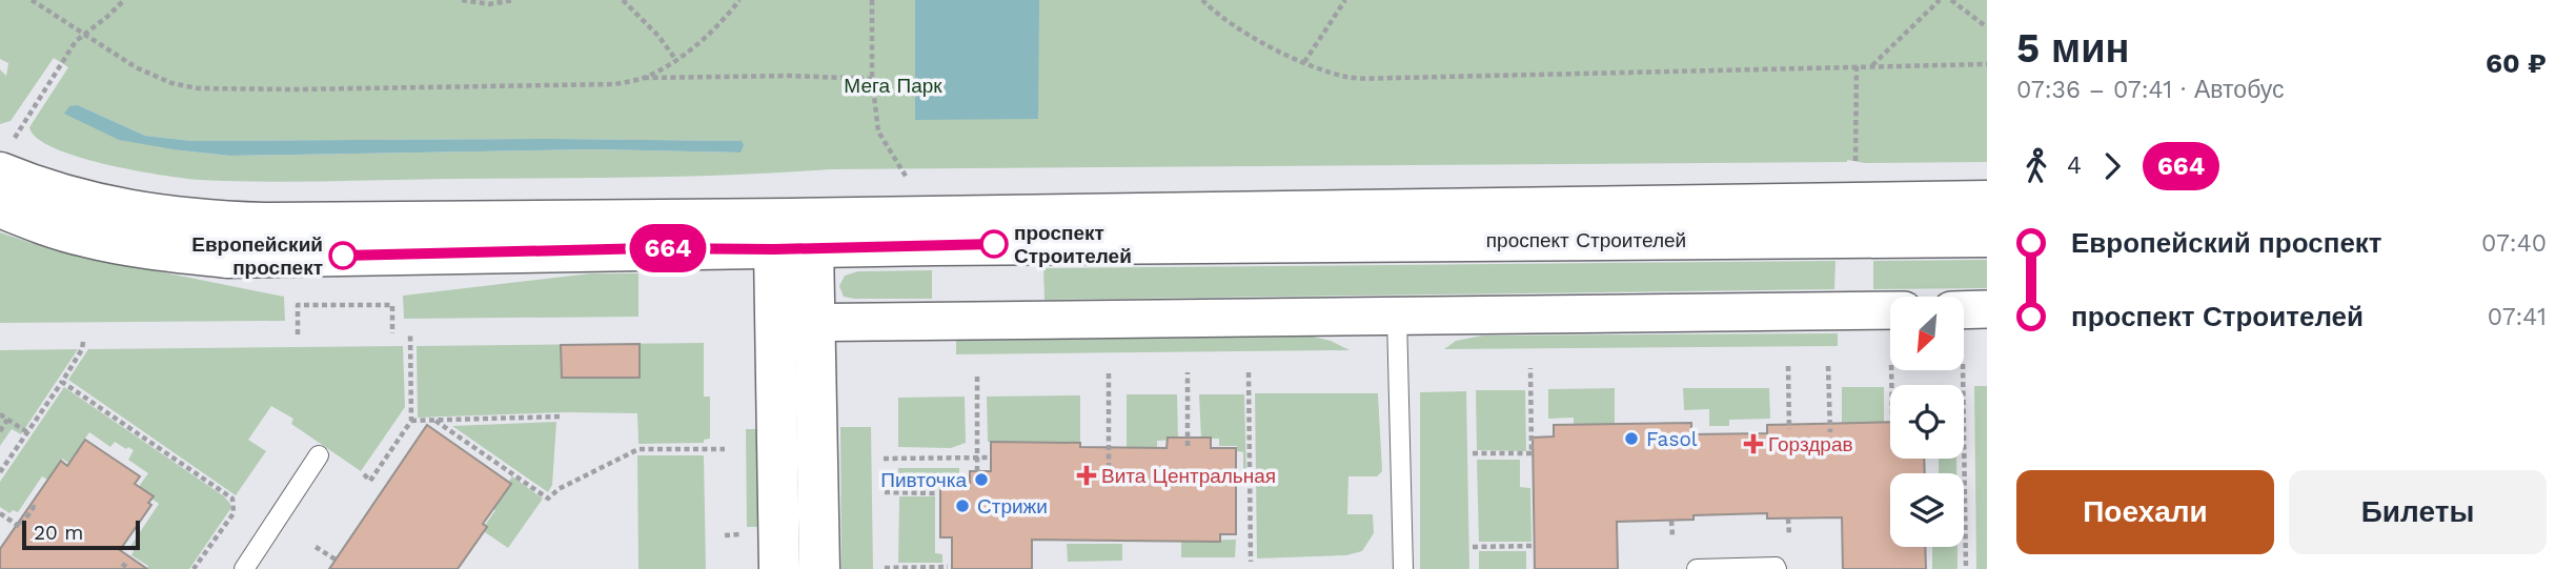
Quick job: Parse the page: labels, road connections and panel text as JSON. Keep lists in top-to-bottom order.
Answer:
{
  "streets": {
    "street": ["проспект Строителей"]
  },
  "parks": ["Мега Парк"],
  "places": {
    "other": [
      "проспект Строителей",
      "Европейский проспект",
      "Fasol",
      "Пивточка",
      "Стрижи"
    ],
    "health": ["Горздрав", "Вита Центральная"]
  },
  "lines": ["bus line 664"],
  "scale_bar": "20 m",
  "north": "bottom left",
  "page": {
    "on_map": "664",
    "heading": ["5 мин", "07:36 – 07:41 · Автобус", "60 ₽"],
    "legs": ["4", "664"],
    "list": [
      {
        "name": "Европейский проспект",
        "value": "07:40"
      },
      {
        "name": "проспект Строителей",
        "value": "07:41"
      }
    ],
    "buttons": ["Поехали", "Билеты"],
    "scale": "20 m"
  }
}
